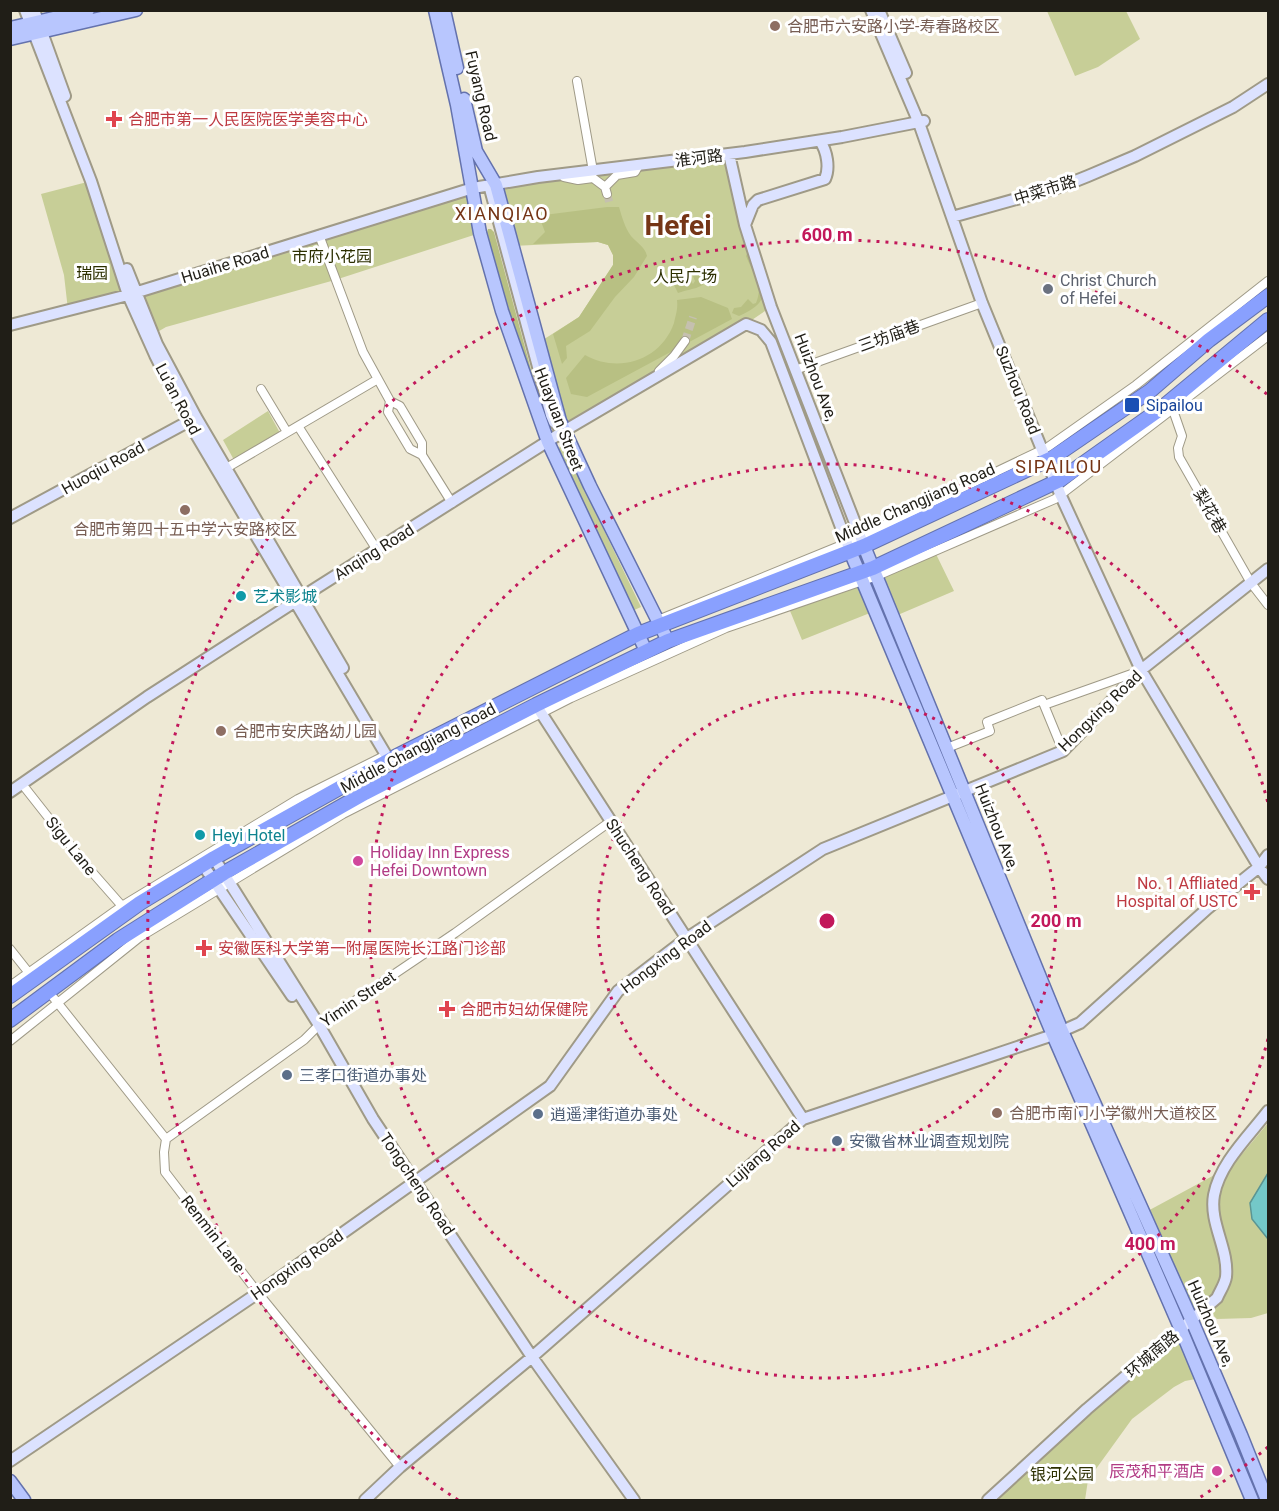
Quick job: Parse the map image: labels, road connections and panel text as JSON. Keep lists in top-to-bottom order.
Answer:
{
  "streets": {
    "highway": ["Middle Changjiang Road"],
    "main road": ["Fuyang Road", "Huizhou Ave,", "Huayuan Street"],
    "street": [
      "淮河路",
      "中菜市路",
      "Huaihe Road",
      "三坊庙巷",
      "Suzhou Road",
      "Lu'an Road",
      "Huoqiu Road",
      "梨花巷",
      "Anqing Road",
      "Hongxing Road",
      "Sigu Lane",
      "Shucheng Road",
      "Yimin Street",
      "Lujiang Road",
      "Tongcheng Road",
      "Renmin Lane",
      "环城南路"
    ]
  },
  "crossings": [
    ["Fuyang Road", "淮河路"],
    ["Fuyang Road", "Huaihe Road"],
    ["Fuyang Road", "Huayuan Street"],
    ["淮河路", "Huaihe Road"],
    ["淮河路", "Huizhou Ave,"],
    ["淮河路", "Suzhou Road"],
    ["淮河路", "Huayuan Street"],
    ["中菜市路", "Suzhou Road"],
    ["Huaihe Road", "Lu'an Road"],
    ["Huaihe Road", "Huayuan Street"],
    ["三坊庙巷", "Huizhou Ave,"],
    ["三坊庙巷", "Suzhou Road"],
    ["Huizhou Ave,", "Middle Changjiang Road"],
    ["Huizhou Ave,", "Anqing Road"],
    ["Huizhou Ave,", "Hongxing Road"],
    ["Huizhou Ave,", "Lujiang Road"],
    ["Huizhou Ave,", "环城南路"],
    ["Suzhou Road", "Middle Changjiang Road"],
    ["Suzhou Road", "Hongxing Road"],
    ["Suzhou Road", "Lujiang Road"],
    ["Lu'an Road", "Huoqiu Road"],
    ["Lu'an Road", "Middle Changjiang Road"],
    ["Lu'an Road", "Anqing Road"],
    ["Huayuan Street", "Middle Changjiang Road"],
    ["Huayuan Street", "Anqing Road"],
    ["Middle Changjiang Road", "Shucheng Road"],
    ["Middle Changjiang Road", "Tongcheng Road"],
    ["梨花巷", "Hongxing Road"],
    ["Anqing Road", "Sigu Lane"],
    ["Hongxing Road", "Shucheng Road"],
    ["Hongxing Road", "Tongcheng Road"],
    ["Hongxing Road", "Renmin Lane"],
    ["Shucheng Road", "Yimin Street"],
    ["Shucheng Road", "Lujiang Road"],
    ["Yimin Street", "Tongcheng Road"],
    ["Yimin Street", "Renmin Lane"],
    ["Lujiang Road", "Tongcheng Road"],
    ["Lujiang Road", "Renmin Lane"]
  ],
  "districts": ["XIANQIAO", "Hefei", "SIPAILOU"],
  "parks": [
    "市府小花园",
    "瑞园",
    "人民广场",
    "银河公园"
  ],
  "places": {
    "other": [
      "合肥市六安路小学-寿春路校区",
      "Christ Church of Hefei",
      "合肥市第四十五中学六安路校区",
      "艺术影城",
      "合肥市安庆路幼儿园",
      "Heyi Hotel",
      "Holiday Inn Express Hefei Downtown",
      "三孝口街道办事处",
      "合肥市南门小学徽州大道校区",
      "逍遥津街道办事处",
      "安徽省林业调查规划院",
      "辰茂和平酒店"
    ],
    "health": [
      "合肥市第一人民医院医学美容中心",
      "No. 1 Affliated Hospital of USTC",
      "安徽医科大学第一附属医院长江路门诊部",
      "合肥市妇幼保健院"
    ],
    "transit": ["Sipailou"]
  },
  "rings": ["600 m", "200 m", "400 m"]
}
